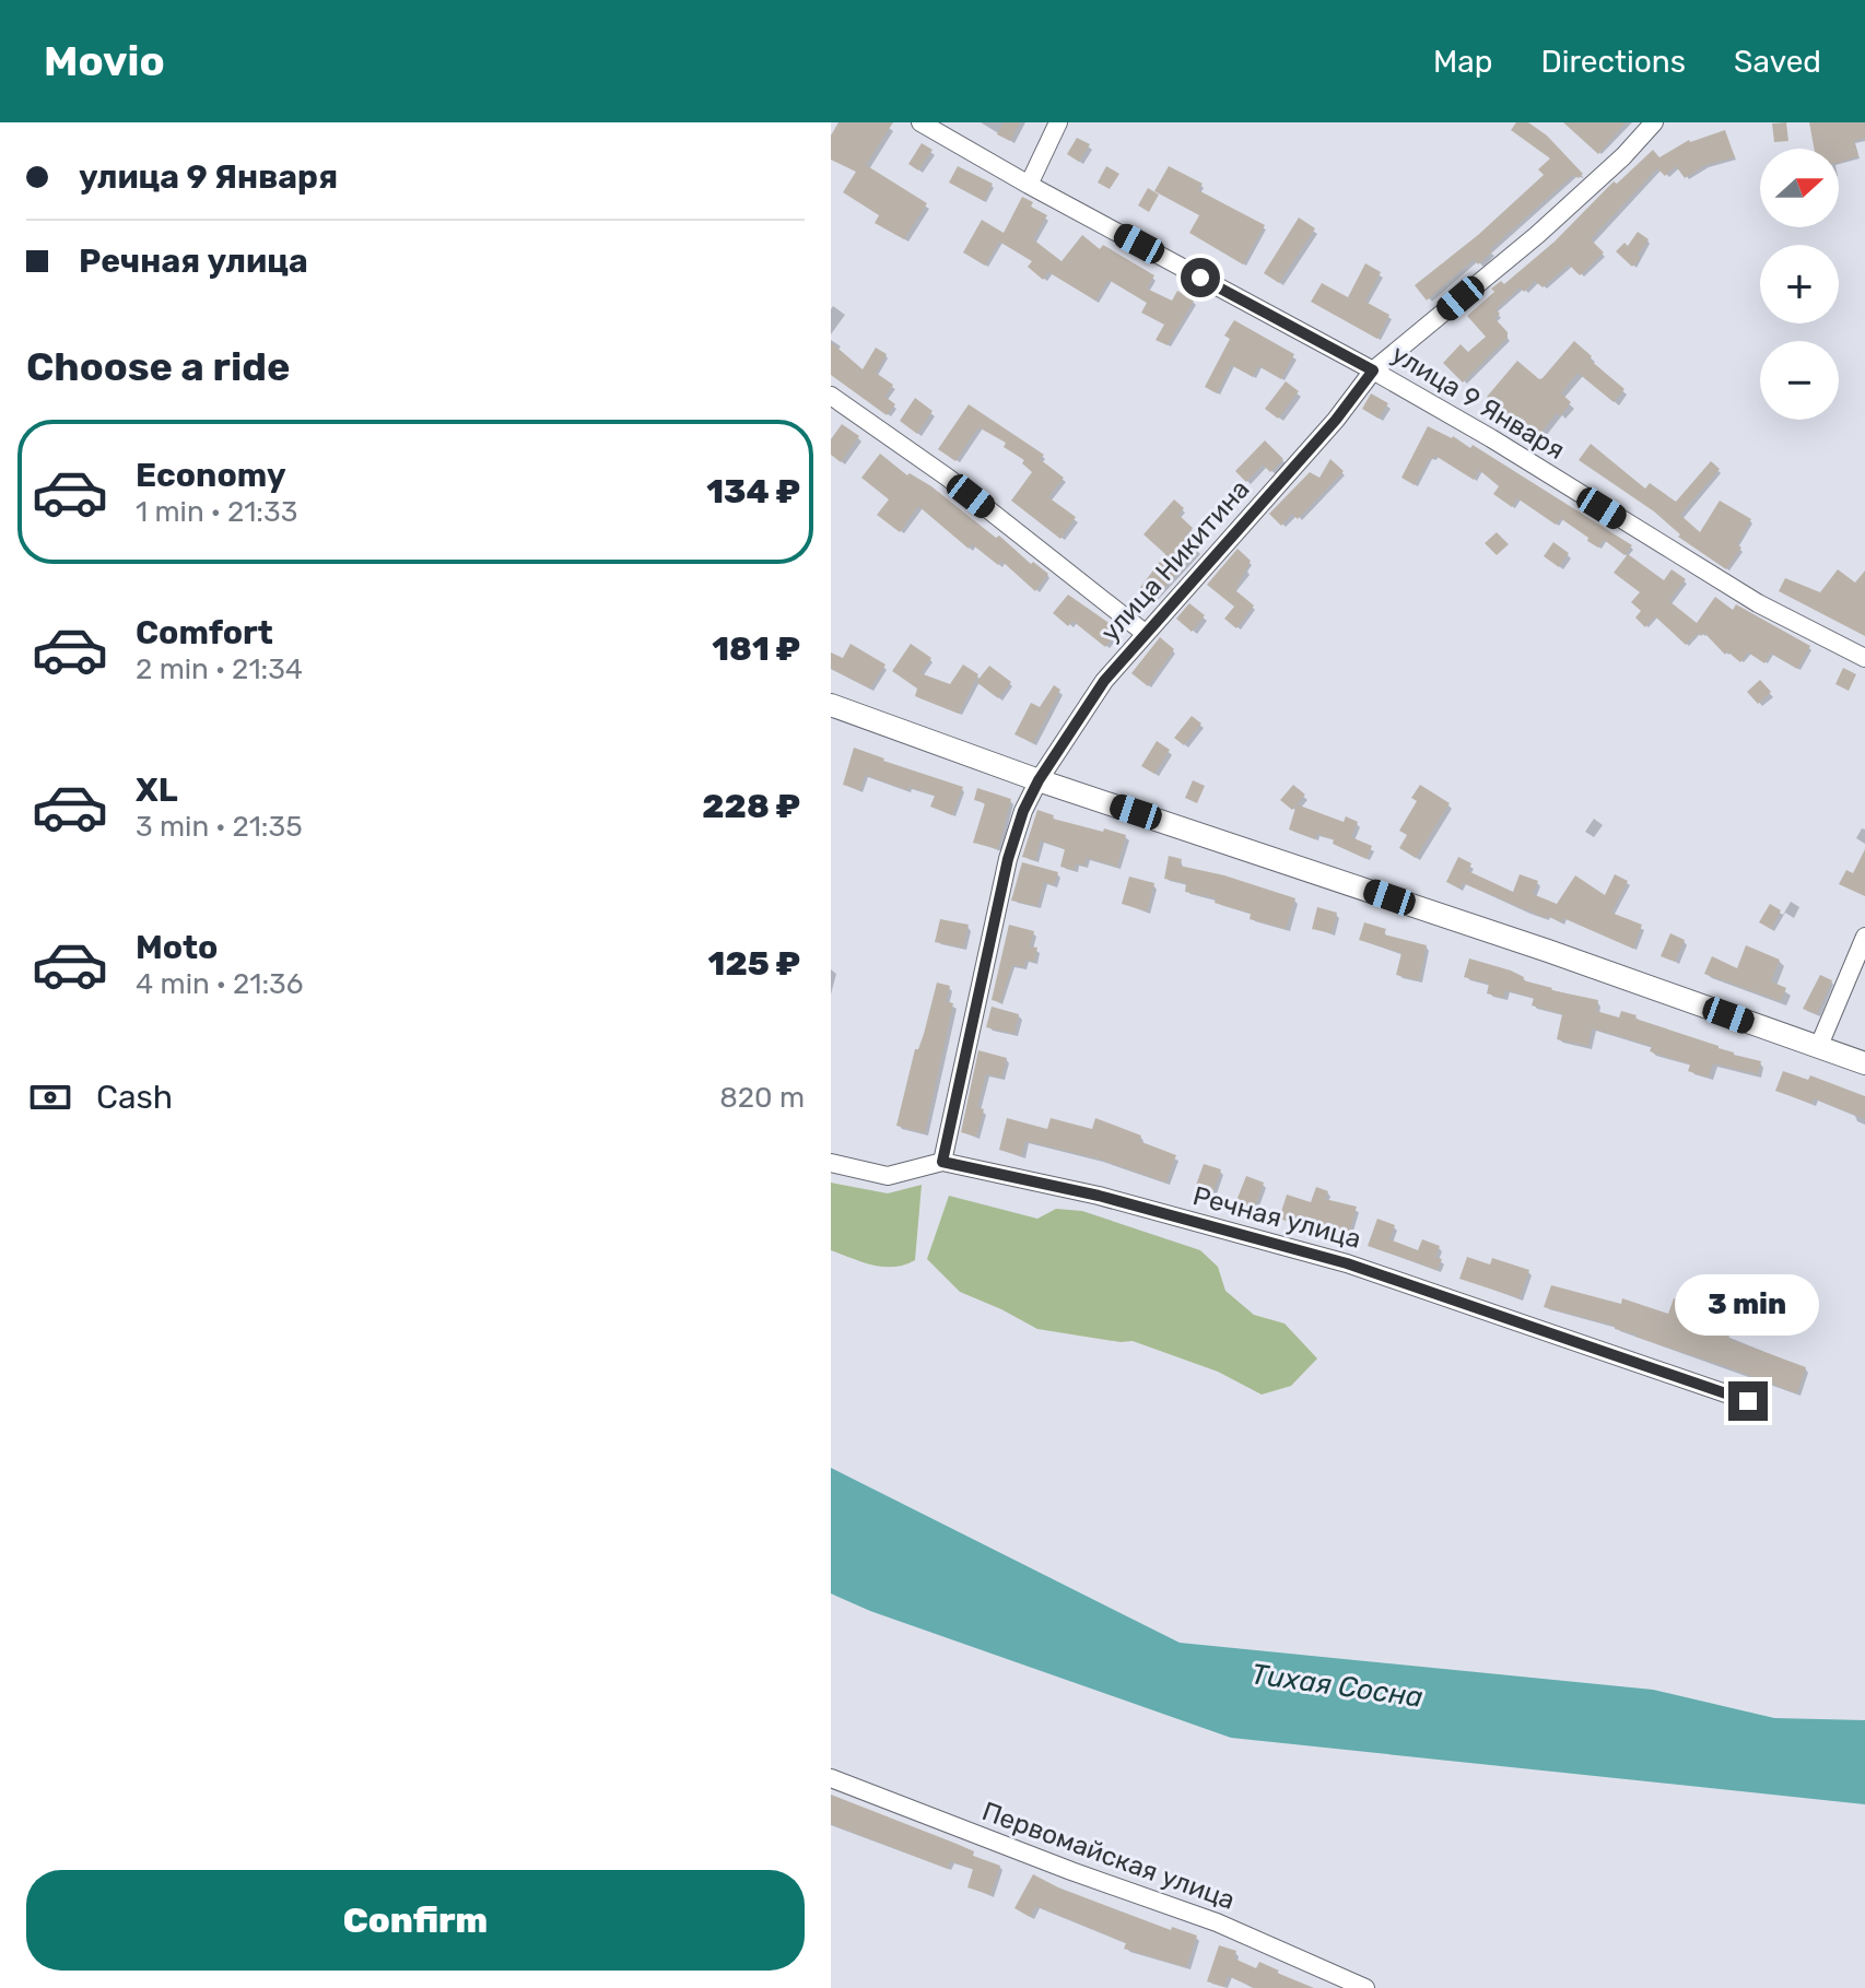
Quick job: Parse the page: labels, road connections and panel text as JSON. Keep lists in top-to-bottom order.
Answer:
{
  "streets": {
    "street": [
      "улица 9 Января",
      "улица Никитина",
      "Речная улица",
      "Первомайская улица"
    ]
  },
  "crossings": [
    ["улица 9 Января", "улица Никитина"],
    ["улица Никитина", "Речная улица"]
  ],
  "water": ["Тихая Сосна"],
  "north": "right",
  "page": {
    "header": "Movio",
    "nav": ["Map", "Directions", "Saved"],
    "banner": ["улица 9 Января", "Речная улица"],
    "map_buttons": ["+", "−"],
    "heading": "Choose a ride",
    "list": [
      {
        "name": "Economy",
        "note": "1 min · 21:33",
        "value": "134 ₽"
      },
      {
        "name": "Comfort",
        "note": "2 min · 21:34",
        "value": "181 ₽"
      },
      {
        "name": "XL",
        "note": "3 min · 21:35",
        "value": "228 ₽"
      },
      {
        "name": "Moto",
        "note": "4 min · 21:36",
        "value": "125 ₽"
      }
    ],
    "pay": ["Cash", "820 m"],
    "bubble": "3 min",
    "buttons": "Confirm"
  }
}
